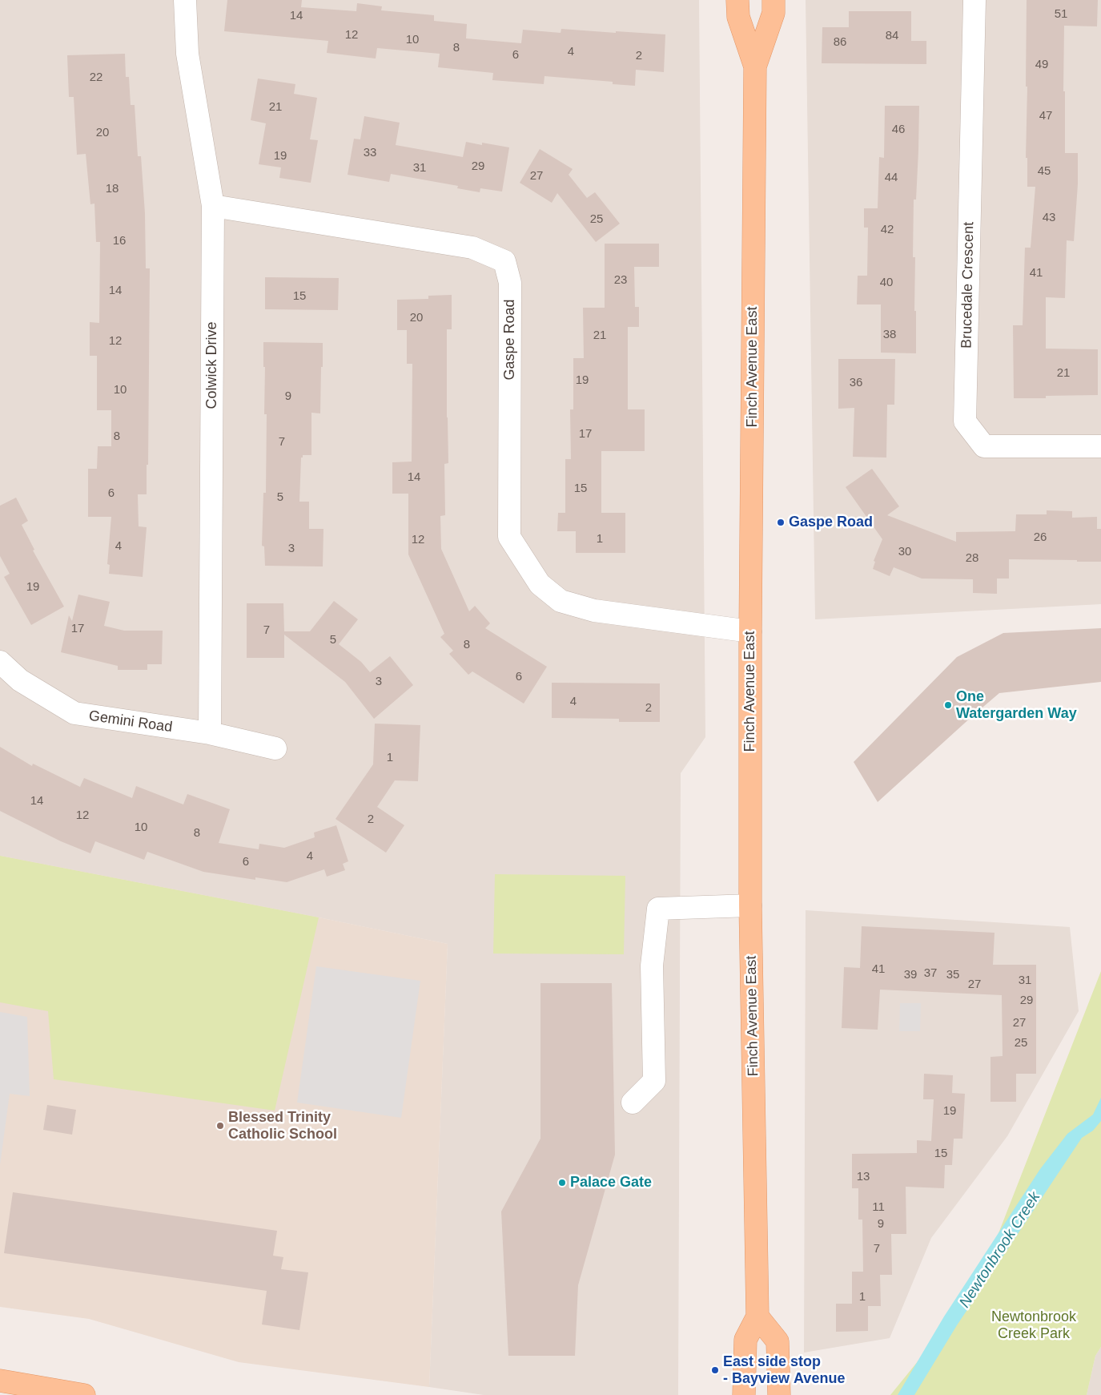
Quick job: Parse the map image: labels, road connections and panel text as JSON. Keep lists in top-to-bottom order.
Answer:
{
  "streets": {
    "main road": ["Finch Avenue East"],
    "street": [
      "Brucedale Crescent",
      "Gaspe Road",
      "Colwick Drive",
      "Gemini Road"
    ]
  },
  "crossings": [
    ["Gaspe Road", "Colwick Drive"],
    ["Gaspe Road", "Finch Avenue East"],
    ["Colwick Drive", "Gemini Road"]
  ],
  "water": ["Newtonbrook Creek"],
  "parks": ["Newtonbrook Creek Park"],
  "places": [
    "Gaspe Road",
    "One Watergarden Way",
    "Blessed Trinity Catholic School",
    "Palace Gate",
    "East side stop - Bayview Avenue"
  ],
  "house_numbers": [
    "51",
    "14",
    "12",
    "84",
    "10",
    "86",
    "8",
    "4",
    "6",
    "2",
    "49",
    "22",
    "21",
    "47",
    "46",
    "20",
    "33",
    "19",
    "29",
    "31",
    "45",
    "27",
    "44",
    "18",
    "43",
    "25",
    "42",
    "16",
    "41",
    "23",
    "40",
    "14",
    "15",
    "20",
    "38",
    "21",
    "12",
    "21",
    "19",
    "36",
    "10",
    "9",
    "17",
    "8",
    "7",
    "14",
    "15",
    "6",
    "5",
    "26",
    "1",
    "12",
    "4",
    "3",
    "30",
    "28",
    "19",
    "17",
    "7",
    "5",
    "8",
    "6",
    "3",
    "4",
    "2",
    "1",
    "14",
    "12",
    "2",
    "10",
    "8",
    "4",
    "6",
    "41",
    "37",
    "39",
    "35",
    "31",
    "27",
    "29",
    "27",
    "25",
    "19",
    "15",
    "13",
    "11",
    "9",
    "7",
    "1"
  ]
}
